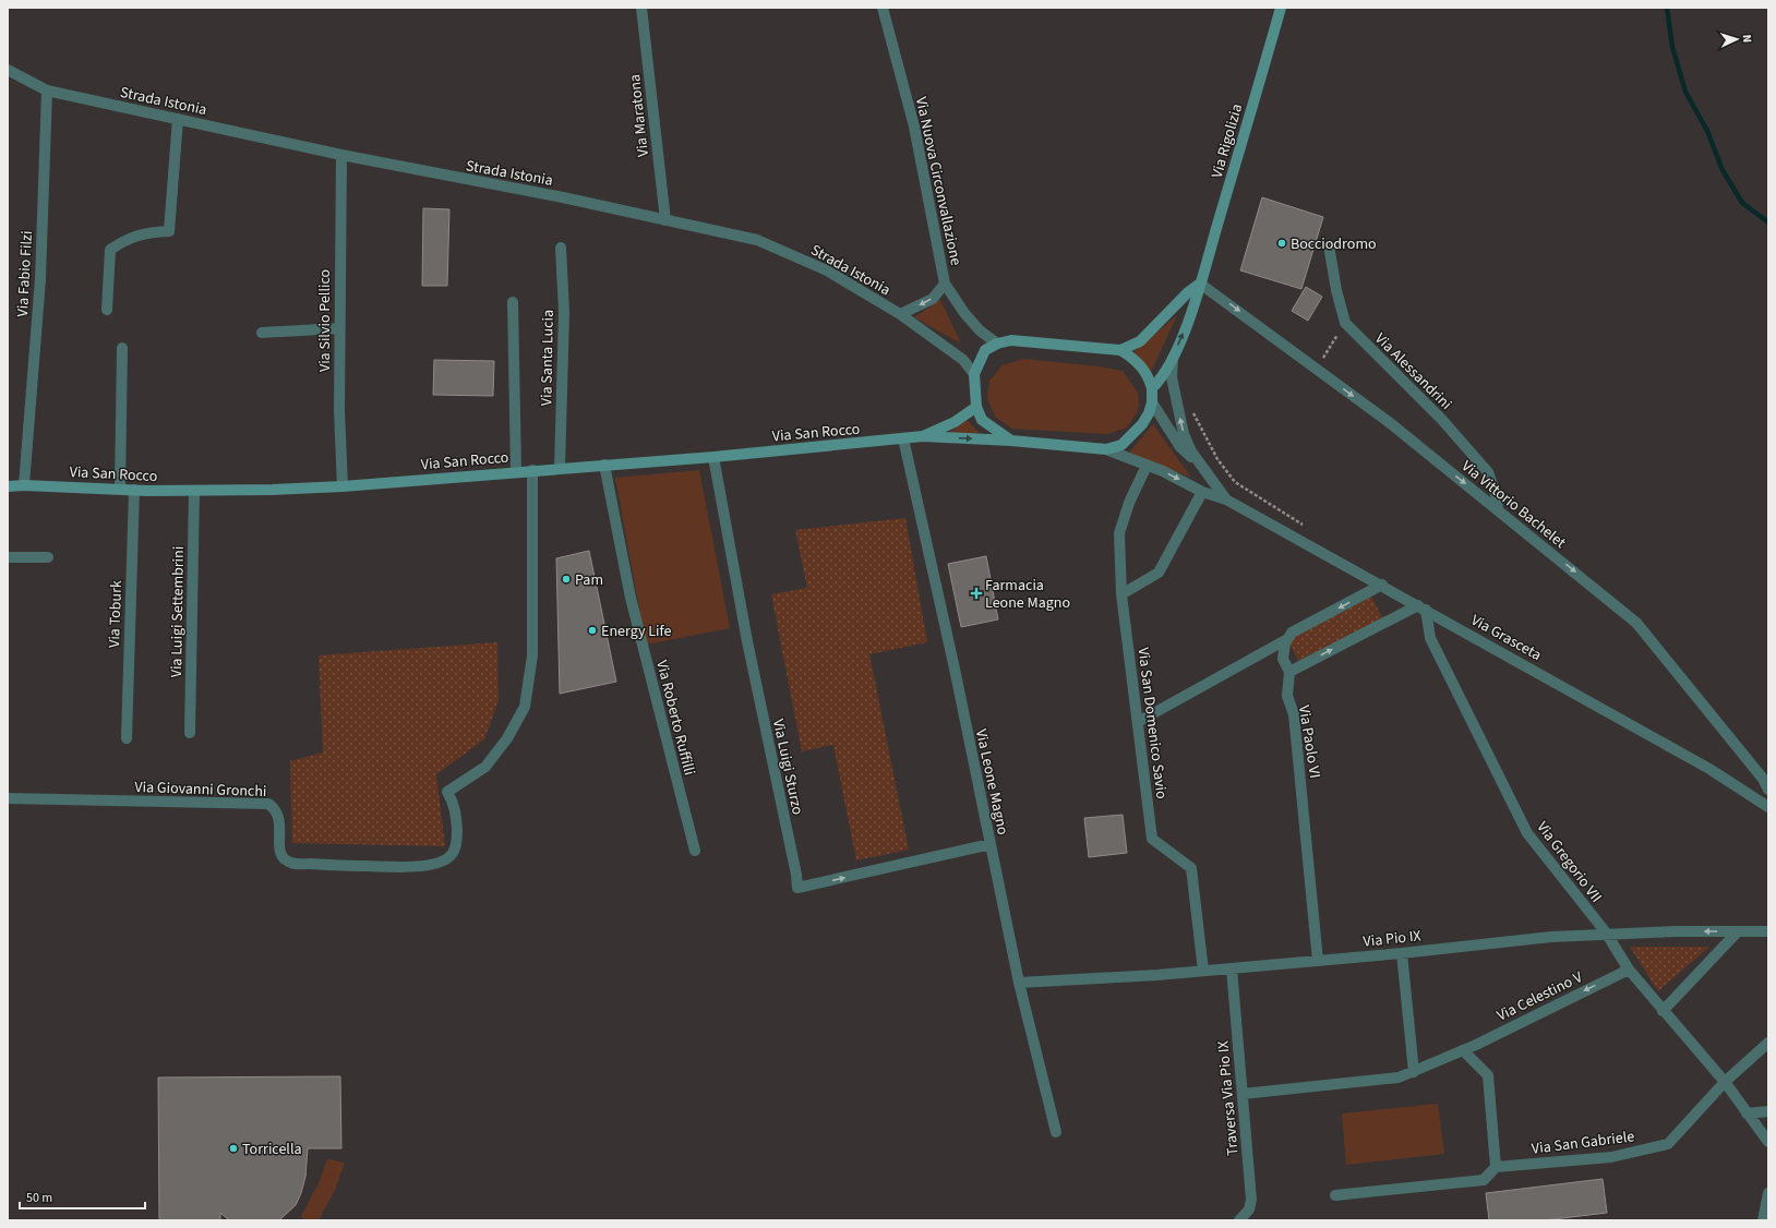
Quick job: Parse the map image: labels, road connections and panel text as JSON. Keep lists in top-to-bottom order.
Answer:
{
  "streets": {
    "main road": ["Via Rigolizia", "Via San Rocco"],
    "street": [
      "Strada Istonia",
      "Via Maratona",
      "Via Nuova Circonvallazione",
      "Via Fabio Filzi",
      "Via Silvio Pellico",
      "Via Santa Lucia",
      "Via Alessandrini",
      "Via Vittorio Bachelet",
      "Via Luigi Settembrini",
      "Via Toburk",
      "Via Grasceta",
      "Via Roberto Ruffilli",
      "Via San Domenico Savio",
      "Via Paolo VI",
      "Via Luigi Sturzo",
      "Via Leone Magno",
      "Via Giovanni Gronchi",
      "Via Gregorio VII",
      "Via Pio IX",
      "Via Celestino V",
      "Traversa Via Pio IX",
      "Via San Gabriele"
    ]
  },
  "crossings": [
    ["Strada Istonia", "Via Maratona"],
    ["Strada Istonia", "Via Rigolizia"],
    ["Strada Istonia", "Via Nuova Circonvallazione"],
    ["Strada Istonia", "Via Fabio Filzi"],
    ["Strada Istonia", "Via Silvio Pellico"],
    ["Via Rigolizia", "Via Nuova Circonvallazione"],
    ["Via Rigolizia", "Via Vittorio Bachelet"],
    ["Via Fabio Filzi", "Via San Rocco"],
    ["Via Silvio Pellico", "Via San Rocco"],
    ["Via Santa Lucia", "Via San Rocco"],
    ["Via Alessandrini", "Via Vittorio Bachelet"],
    ["Via San Rocco", "Via Luigi Settembrini"],
    ["Via San Rocco", "Via Toburk"],
    ["Via San Rocco", "Via Roberto Ruffilli"],
    ["Via San Rocco", "Via Luigi Sturzo"],
    ["Via San Rocco", "Via Leone Magno"],
    ["Via San Rocco", "Via Giovanni Gronchi"],
    ["Via Grasceta", "Via Gregorio VII"],
    ["Via San Domenico Savio", "Via Pio IX"],
    ["Via Paolo VI", "Via Pio IX"],
    ["Via Luigi Sturzo", "Via Leone Magno"],
    ["Via Leone Magno", "Via Pio IX"],
    ["Via Gregorio VII", "Via Pio IX"],
    ["Via Gregorio VII", "Via Celestino V"],
    ["Via Gregorio VII", "Via San Gabriele"],
    ["Via Pio IX", "Traversa Via Pio IX"],
    ["Via Celestino V", "Traversa Via Pio IX"]
  ],
  "one_way": ["Via Vittorio Bachelet", "Via Celestino V"],
  "places": {
    "other": [
      "Bocciodromo",
      "Pam",
      "Energy Life",
      "Torricella"
    ],
    "health": ["Farmacia Leone Magno"]
  },
  "scale_bar": "50 m",
  "north": "right"
}
